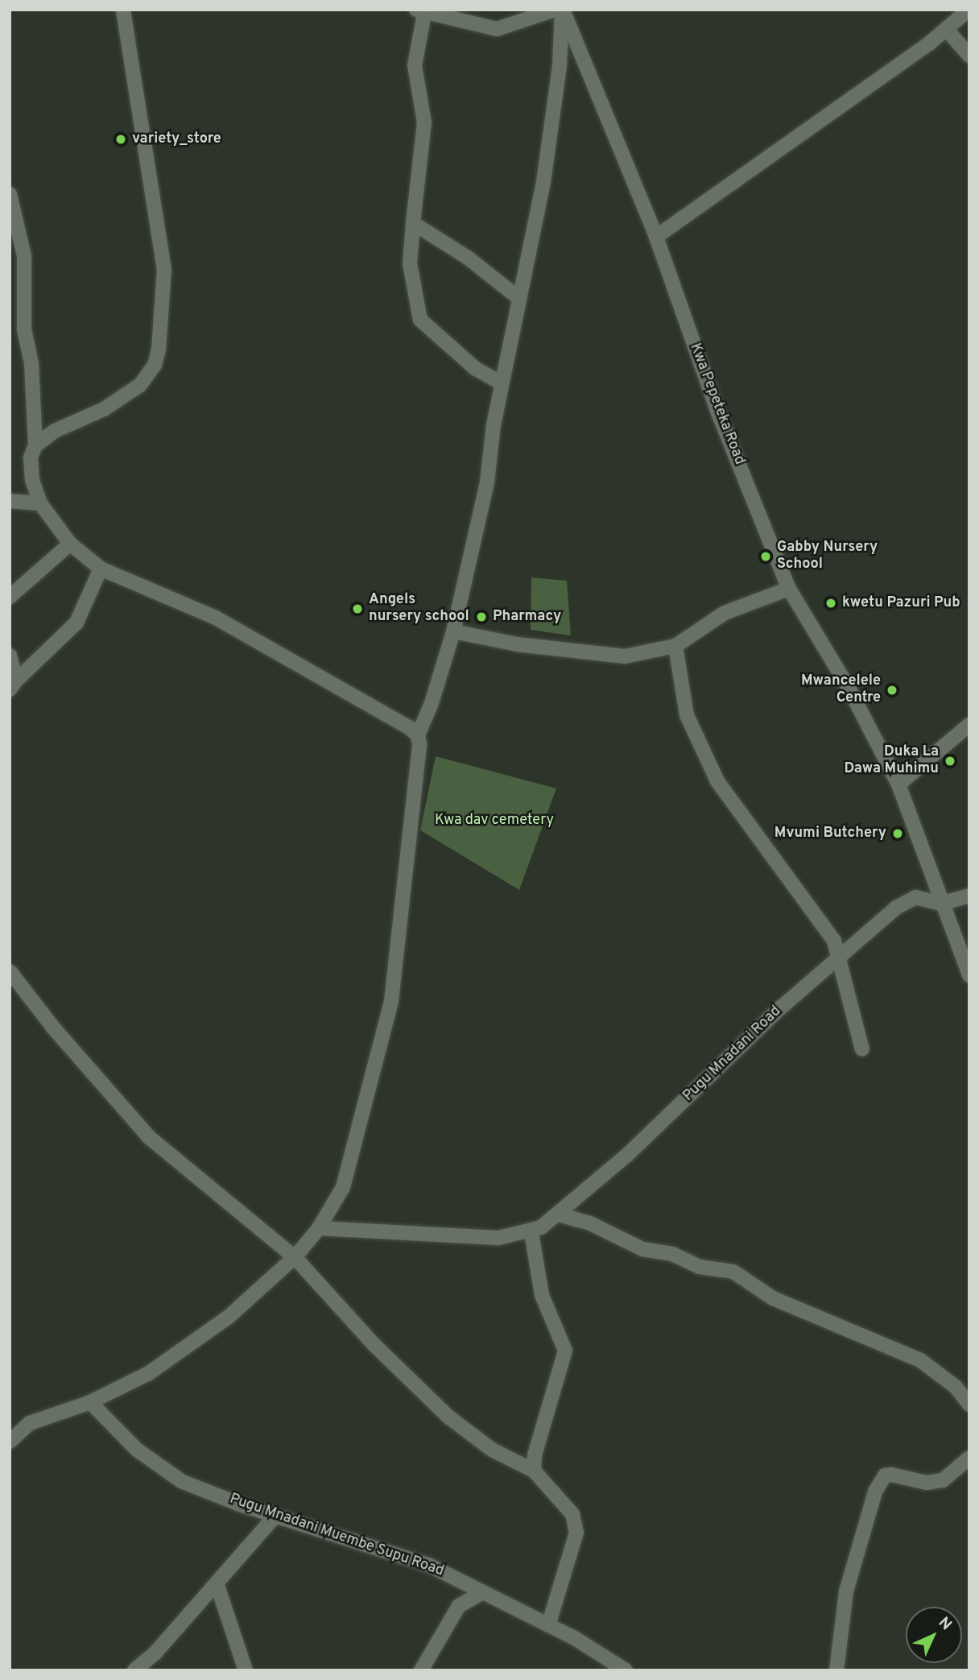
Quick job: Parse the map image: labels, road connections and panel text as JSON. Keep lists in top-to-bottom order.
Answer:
{
  "streets": {
    "street": ["Kwa Pepeteka Road", "Pugu Mnadani Road", "Pugu Mnadani Muembe Supu Road"]
  },
  "crossings": [
    ["Kwa Pepeteka Road", "Pugu Mnadani Road"]
  ],
  "parks": ["Kwa dav cemetery"],
  "places": [
    "variety_store",
    "Gabby Nursery School",
    "kwetu Pazuri Pub",
    "Angels nursery school",
    "Pharmacy",
    "Mwancelele Centre",
    "Duka La Dawa Muhimu",
    "Mvumi Butchery"
  ],
  "north": "top right"
}
